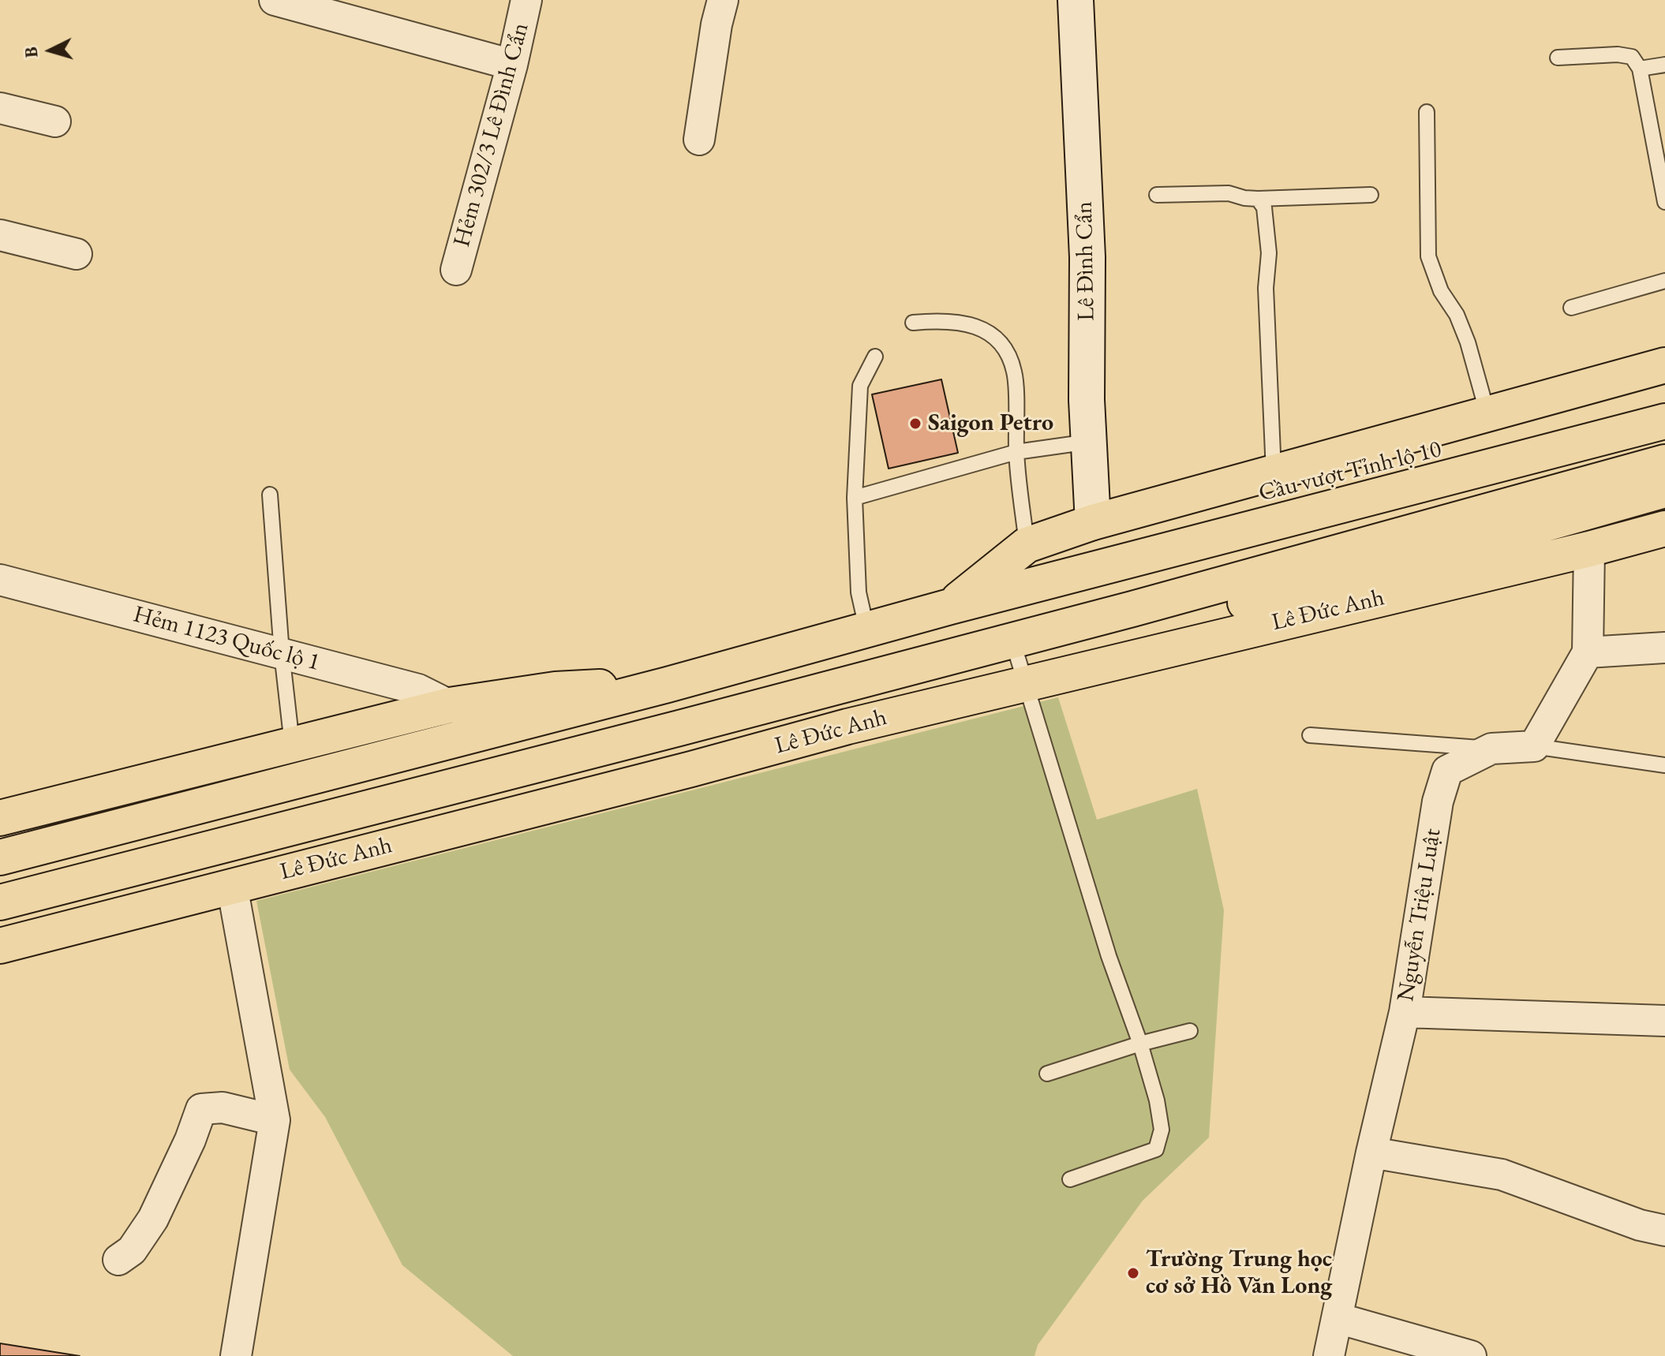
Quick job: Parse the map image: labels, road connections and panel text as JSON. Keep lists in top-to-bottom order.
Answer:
{
  "streets": {
    "highway": ["Cầu vượt Tỉnh lộ 10", "Lê Đức Anh"],
    "street": [
      "Hẻm 302/3 Lê Đình Cẩn",
      "Lê Đình Cẩn",
      "Hẻm 1123 Quốc lộ 1",
      "Nguyễn Triệu Luật"
    ]
  },
  "crossings": [
    ["Lê Đình Cẩn", "Cầu vượt Tỉnh lộ 10"]
  ],
  "places": ["Saigon Petro", "Trường Trung học cơ sở Hồ Văn Long"],
  "north": "left"
}
